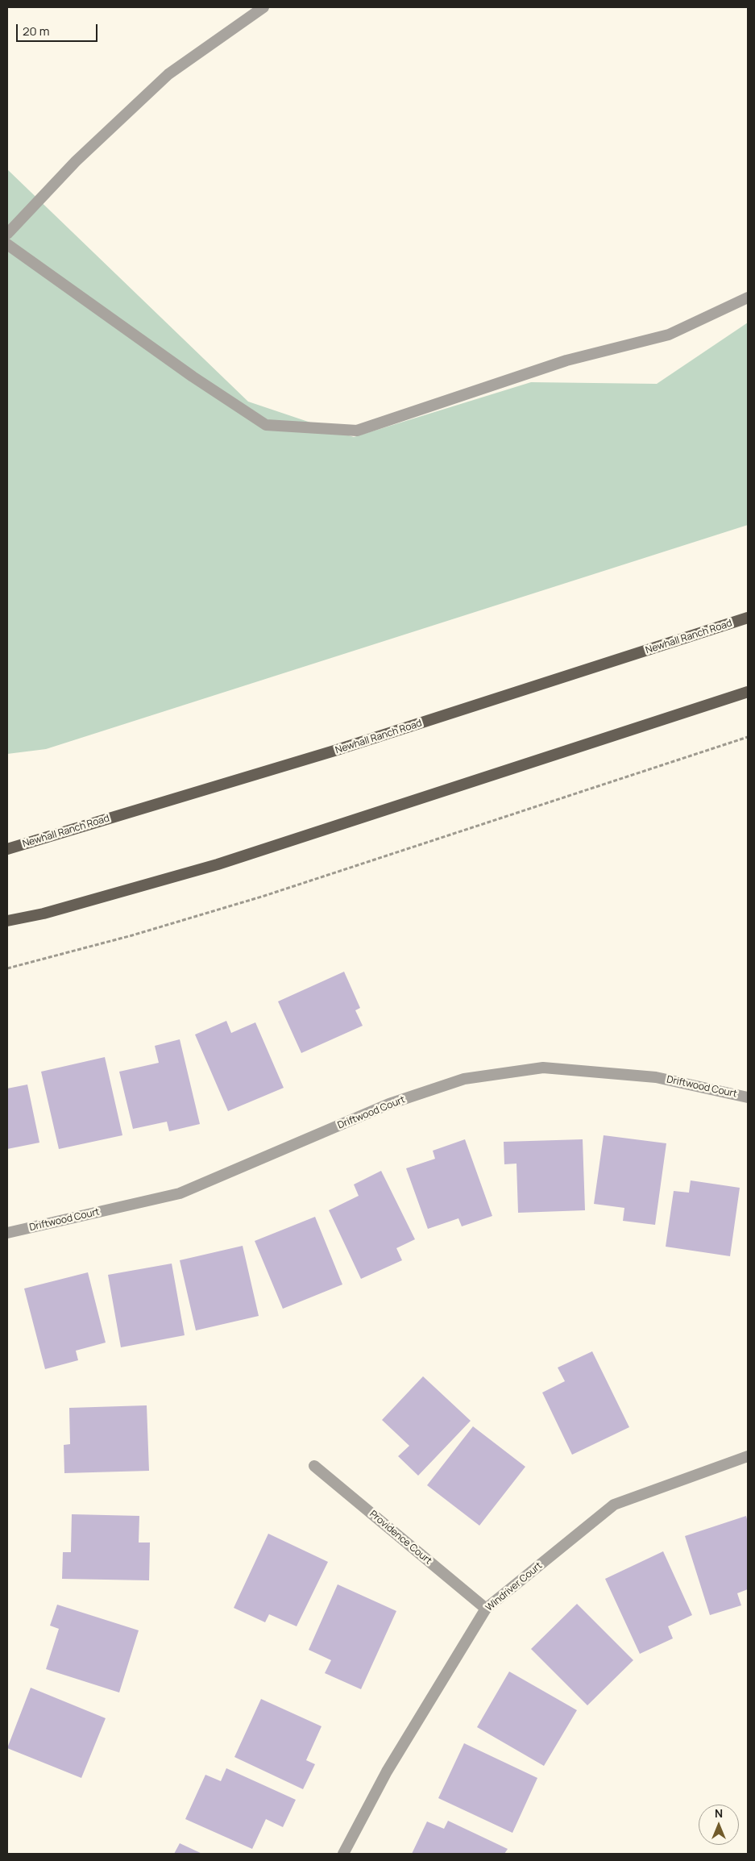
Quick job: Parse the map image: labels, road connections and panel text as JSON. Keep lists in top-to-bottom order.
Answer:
{
  "streets": {
    "main road": ["Newhall Ranch Road"],
    "street": ["Driftwood Court", "Providence Court", "Windriver Court"]
  },
  "crossings": [
    ["Providence Court", "Windriver Court"]
  ],
  "scale_bar": "20 m",
  "north": "top"
}
